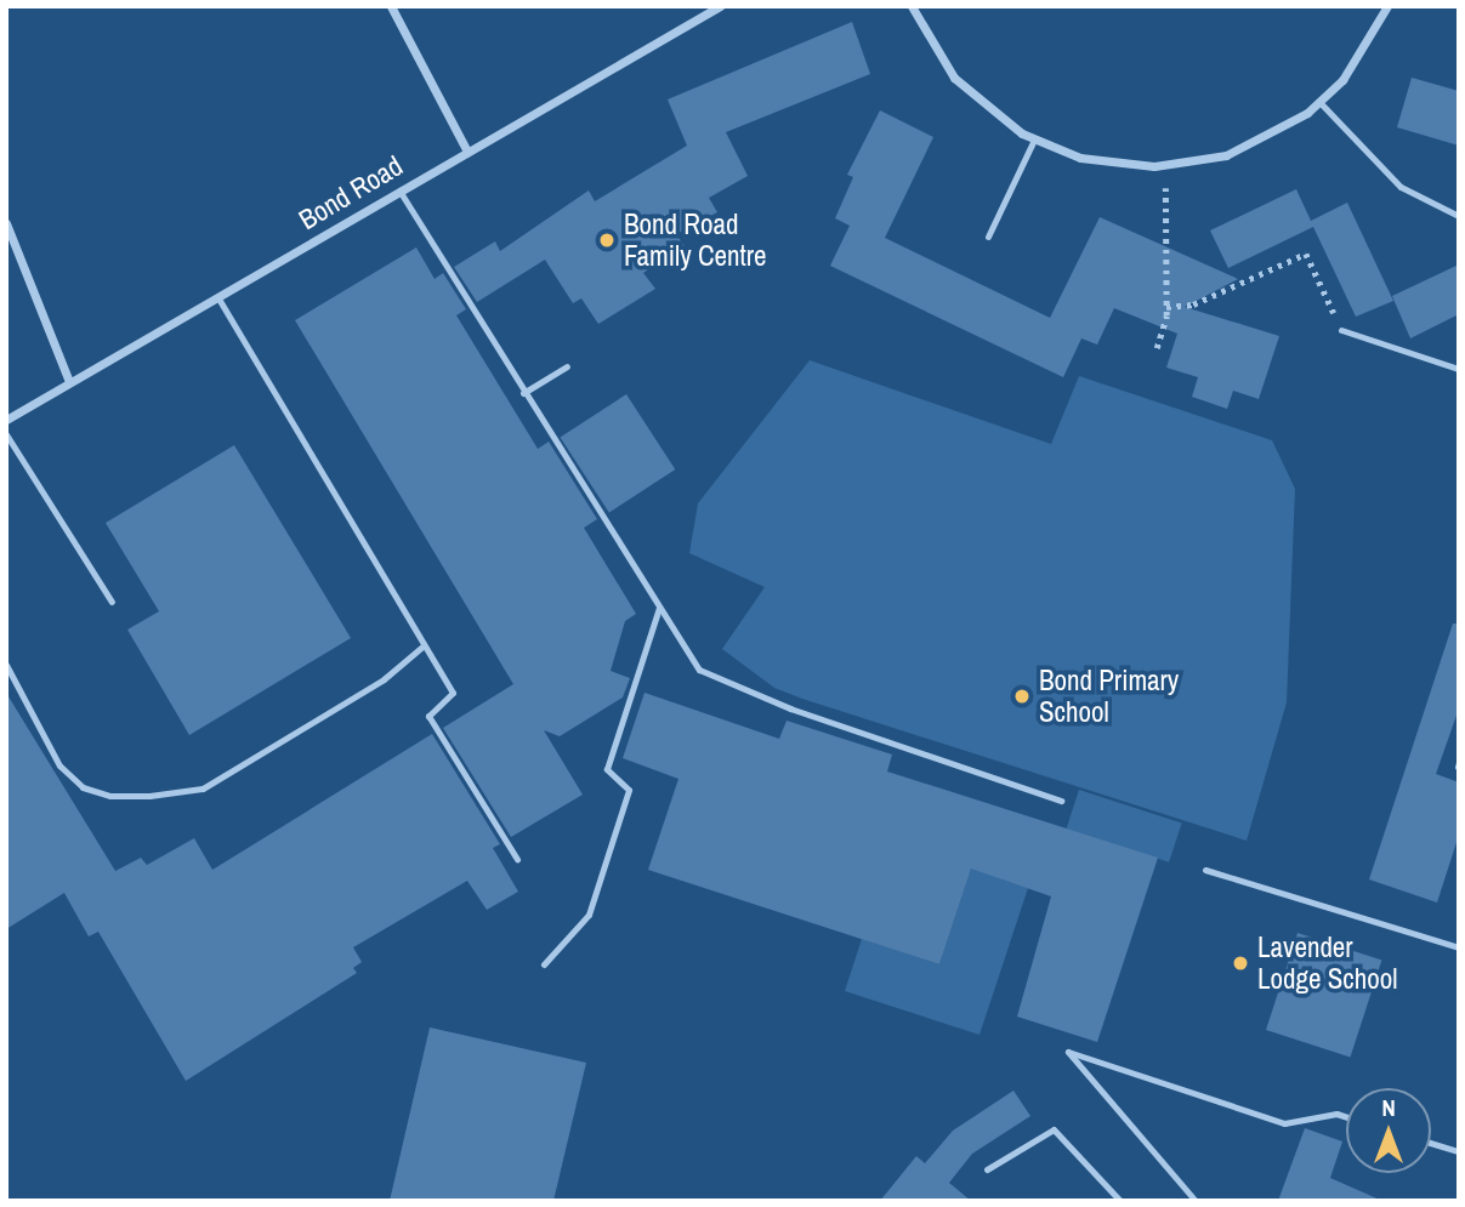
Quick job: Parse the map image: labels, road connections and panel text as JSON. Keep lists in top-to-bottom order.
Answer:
{
  "streets": {
    "street": ["Bond Road"]
  },
  "places": ["Bond Road Family Centre", "Bond Primary School", "Lavender Lodge School"],
  "north": "top"
}
